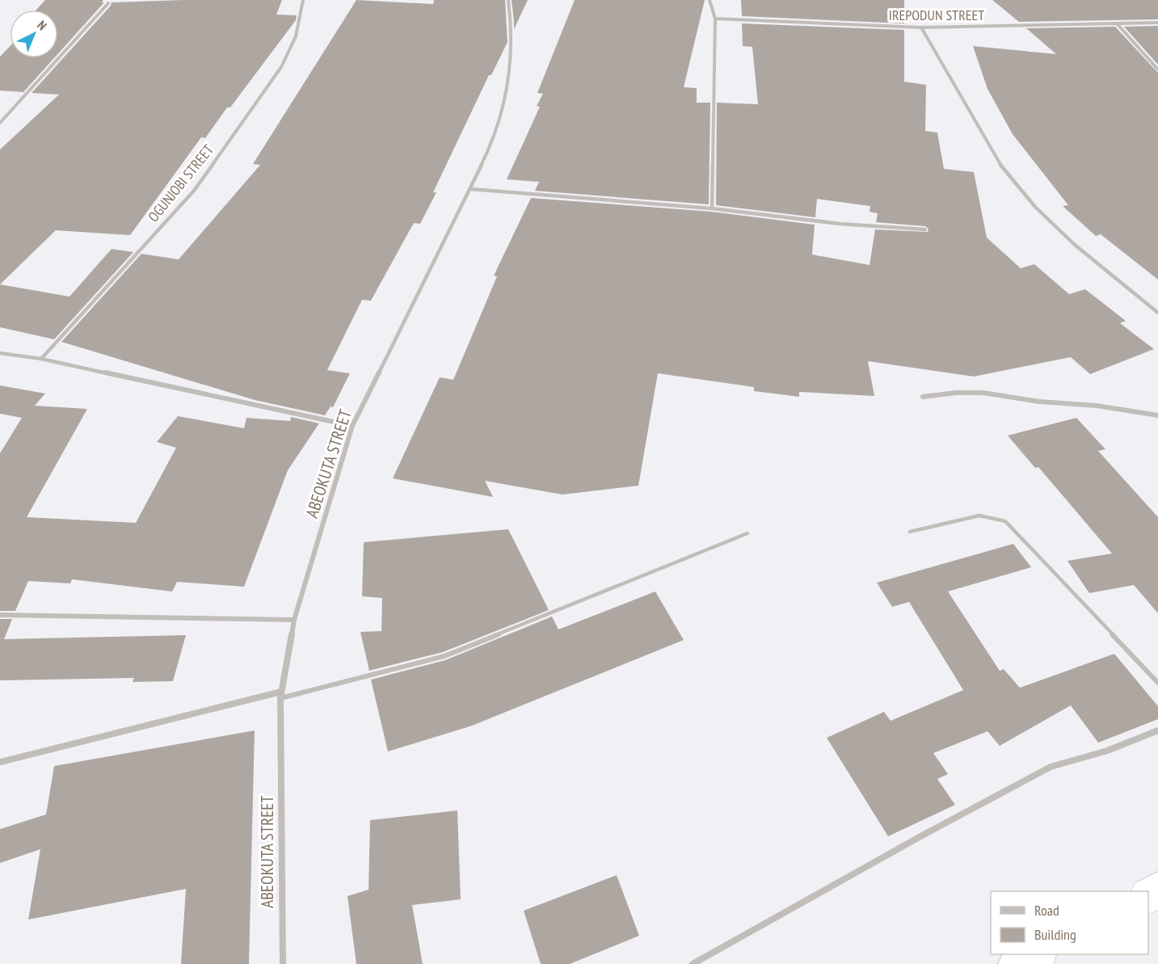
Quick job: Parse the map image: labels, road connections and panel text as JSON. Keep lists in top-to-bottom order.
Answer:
{
  "streets": {
    "street": ["IREPODUN STREET", "OGUNJOBI STREET", "ABEOKUTA STREET"]
  },
  "legend": ["Road", "Building"],
  "north": "top right"
}
